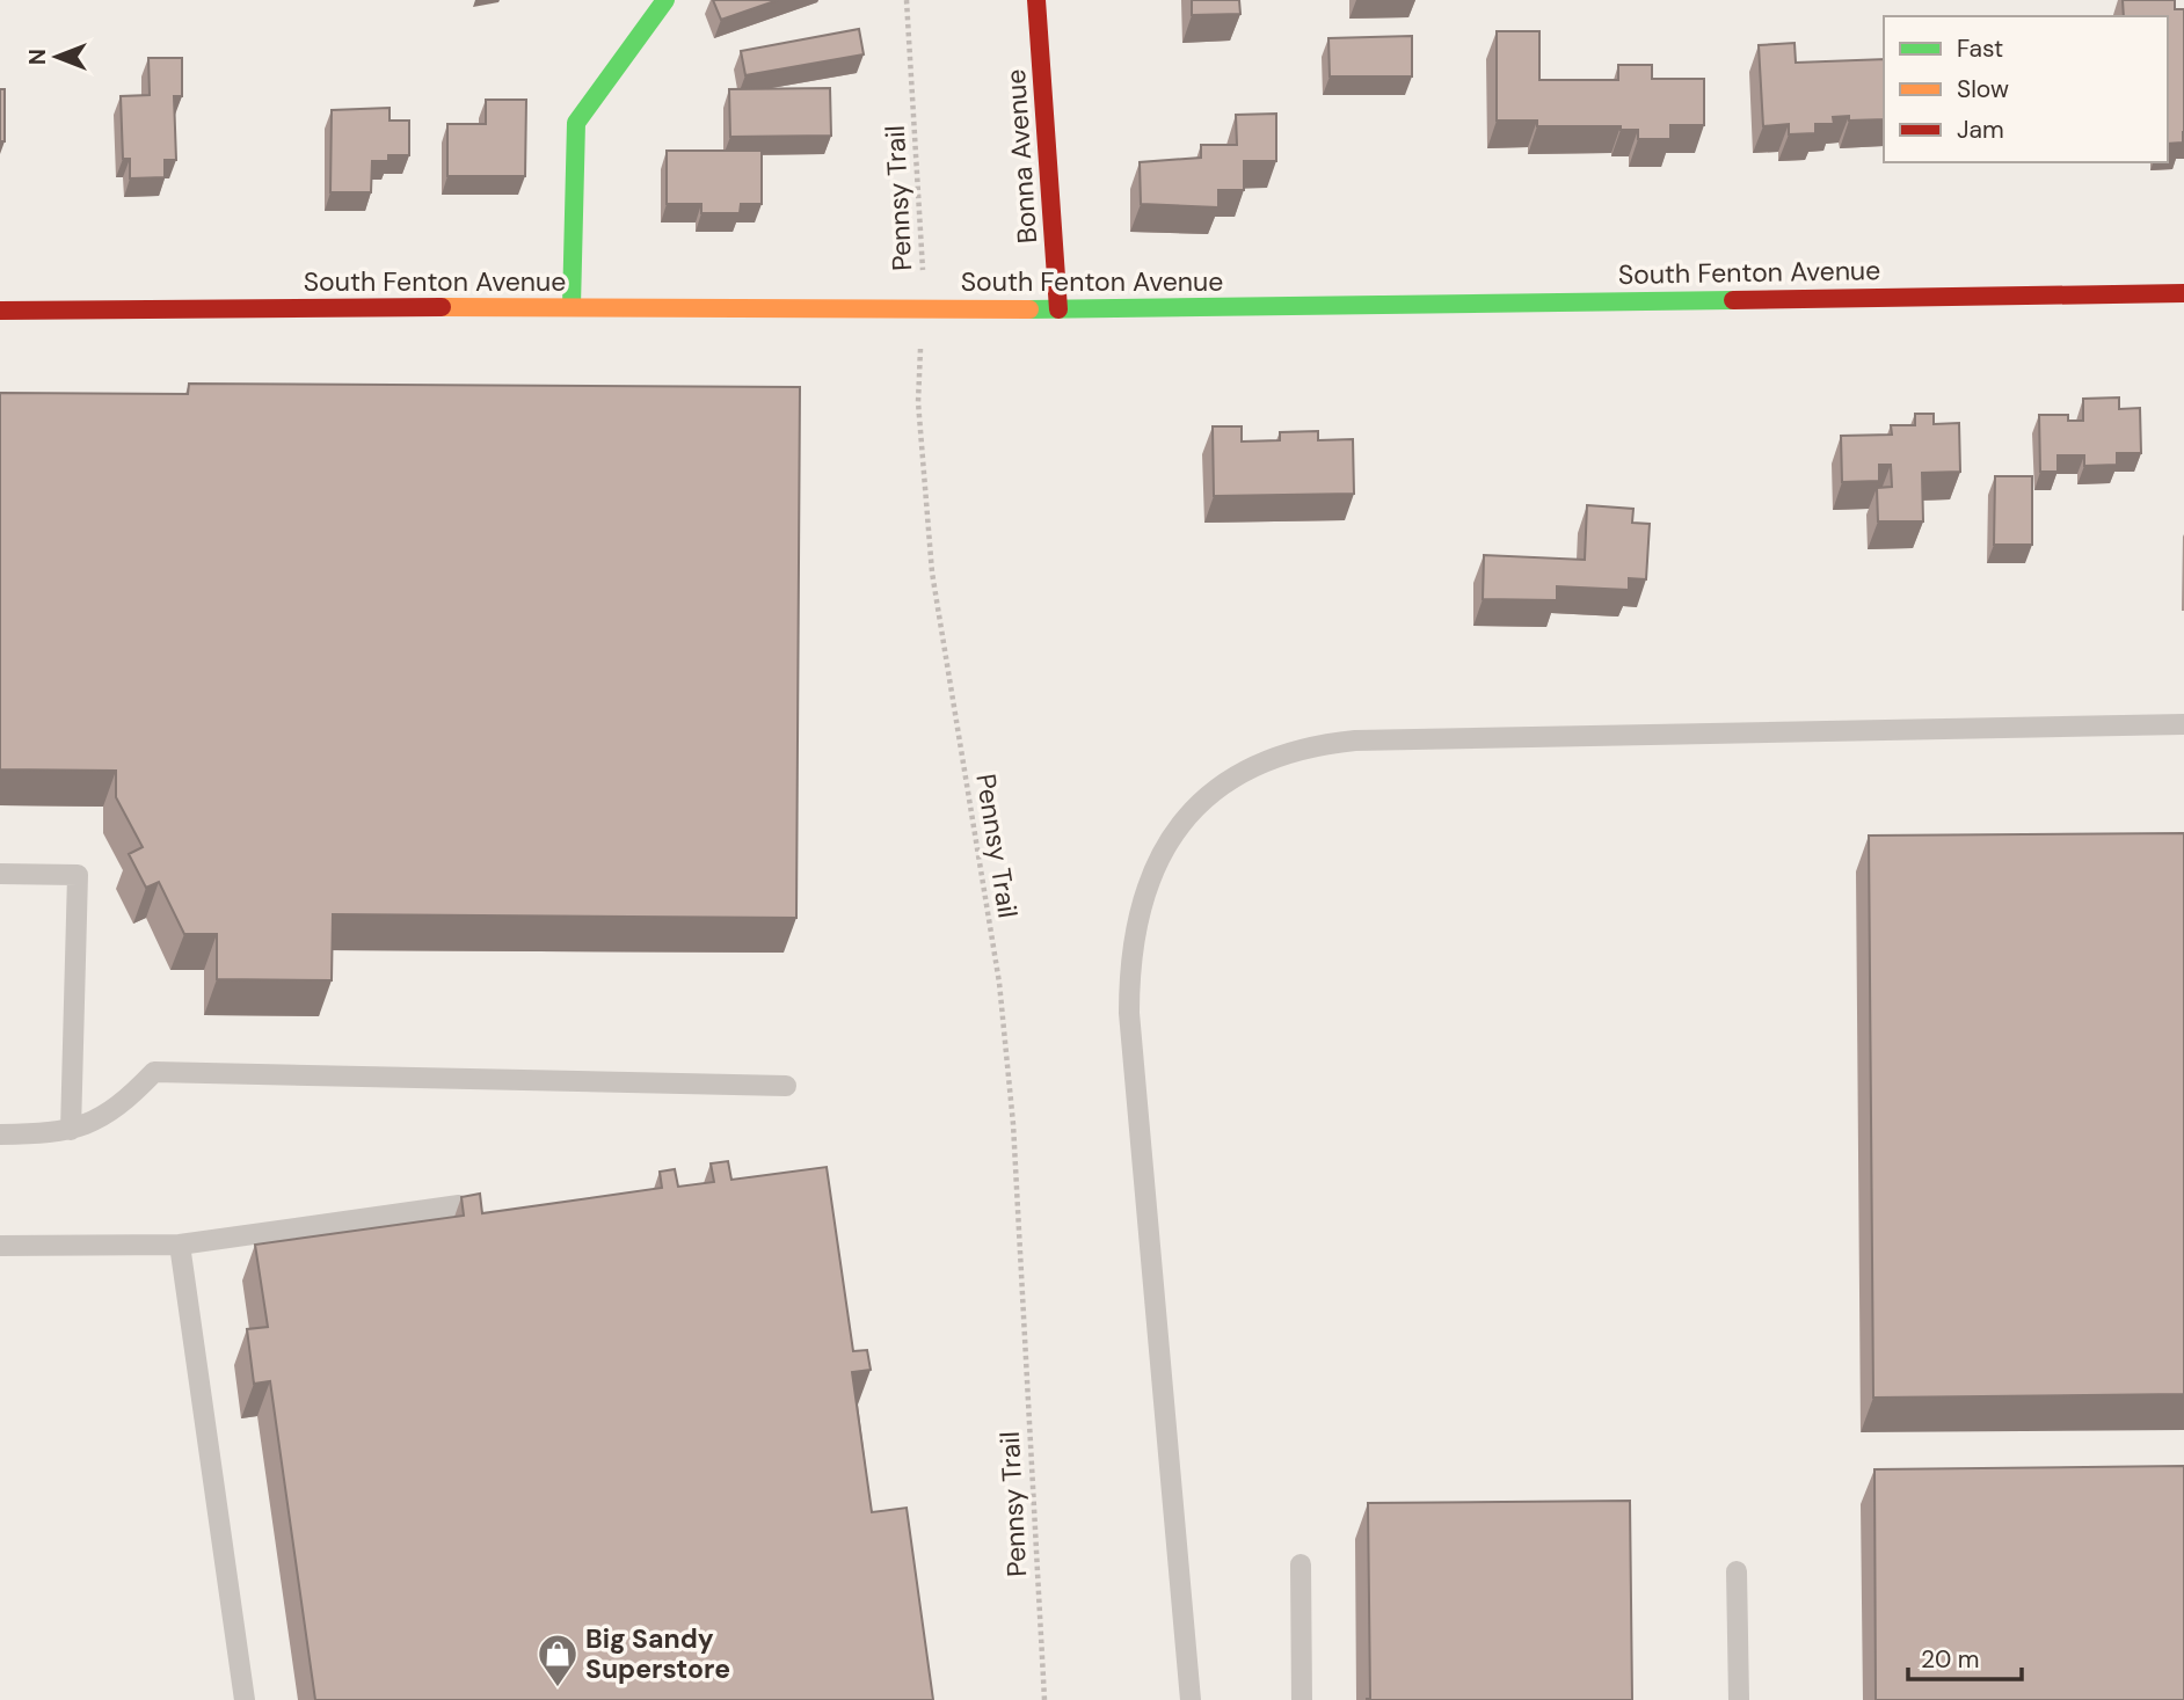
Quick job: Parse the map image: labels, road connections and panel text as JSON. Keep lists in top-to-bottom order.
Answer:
{
  "streets": {
    "street": ["Bonna Avenue", "South Fenton Avenue"],
    "path": ["Pennsy Trail"]
  },
  "crossings": [
    ["Bonna Avenue", "South Fenton Avenue"],
    ["Pennsy Trail", "South Fenton Avenue"]
  ],
  "places": {
    "shop": ["Big Sandy Superstore"]
  },
  "legend": ["Fast", "Slow", "Jam"],
  "scale_bar": "20 m",
  "north": "left"
}
